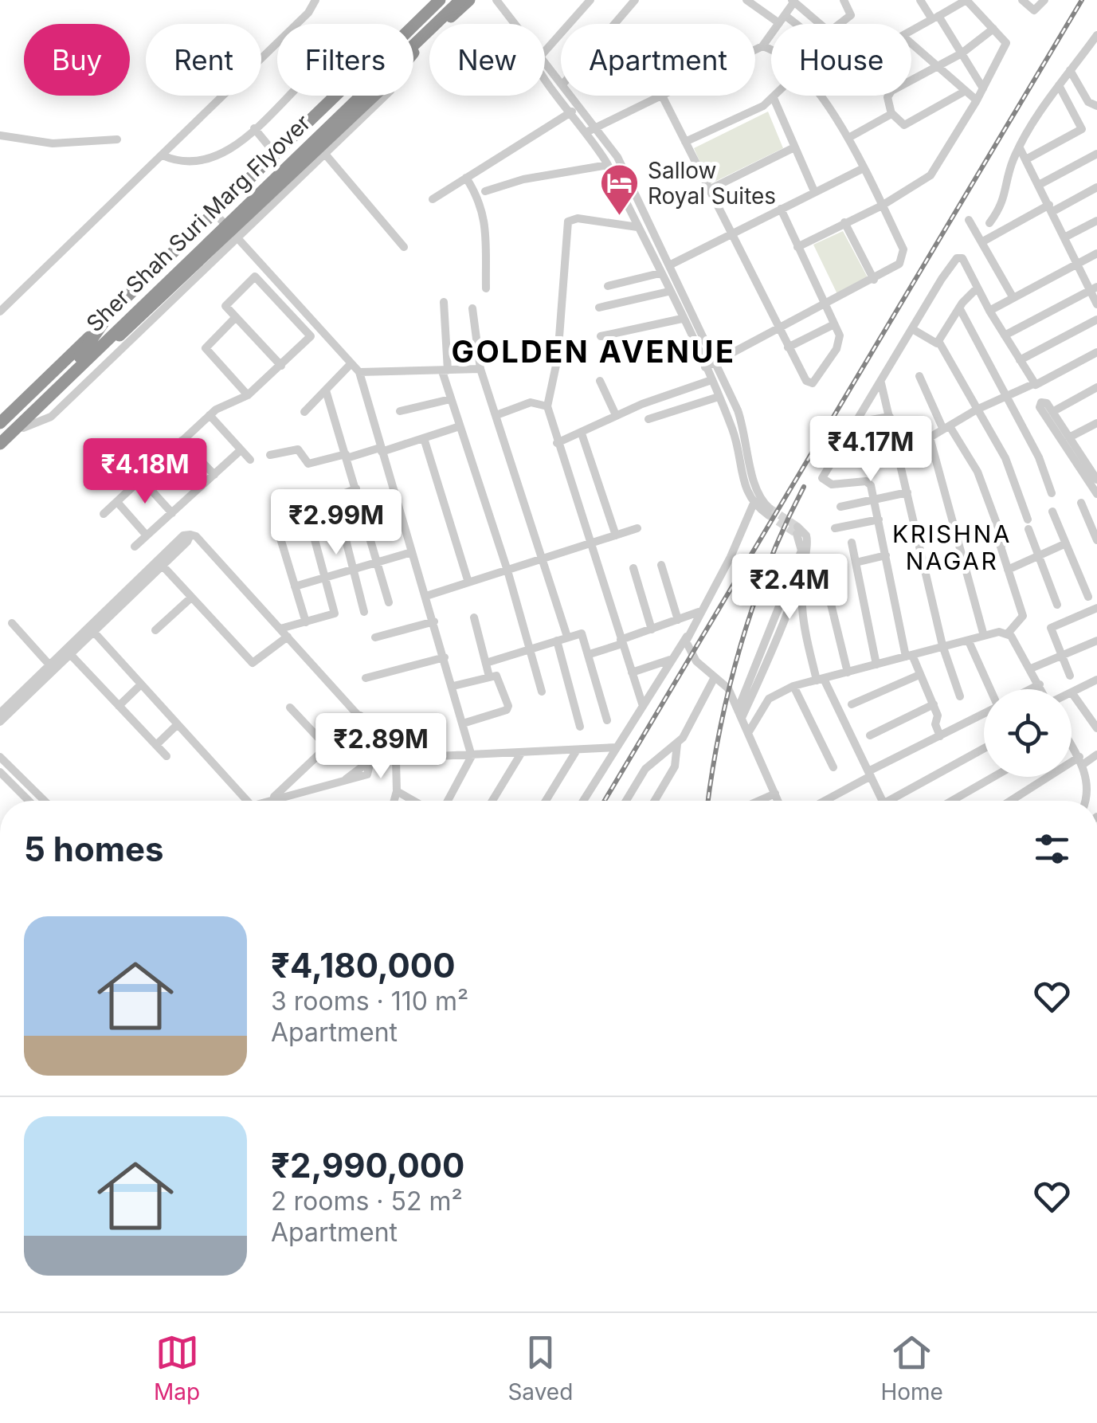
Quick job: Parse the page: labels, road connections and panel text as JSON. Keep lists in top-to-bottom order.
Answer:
{
  "streets": {
    "highway": ["Sher Shah Suri Marg Flyover"]
  },
  "districts": ["GOLDEN AVENUE", "KRISHNA NAGAR"],
  "places": {
    "hotel": ["Sallow Royal Suites"]
  },
  "page": {
    "chip": [
      "Buy",
      "Rent",
      "Filters",
      "New",
      "Apartment",
      "House"
    ],
    "price": [
      "₹4.17M",
      "₹4.18M",
      "₹2.99M",
      "₹2.4M",
      "₹2.89M"
    ],
    "heading": "5 homes",
    "list": [
      {
        "name": "₹4,180,000",
        "note": "3 rooms · 110 m² · Apartment"
      },
      {
        "name": "₹2,990,000",
        "note": "2 rooms · 52 m² · Apartment"
      }
    ],
    "tabs": ["Map", "Saved", "Home"]
  }
}
